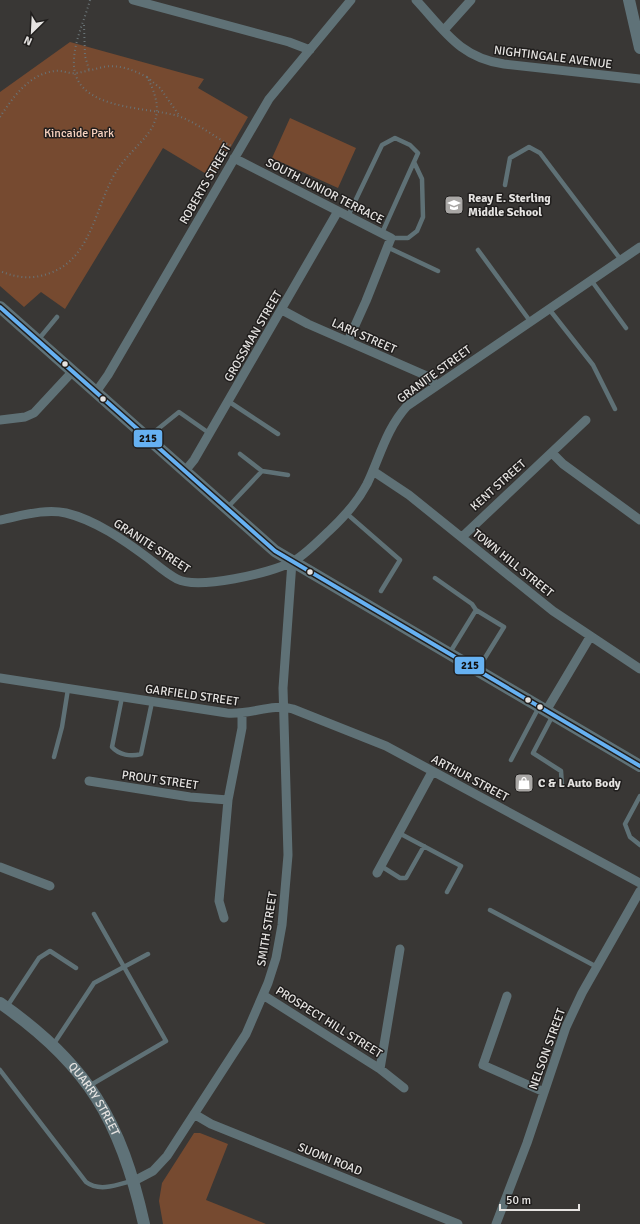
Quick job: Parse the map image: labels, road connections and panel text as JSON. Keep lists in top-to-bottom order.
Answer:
{
  "streets": {
    "main road": ["QUARRY STREET"],
    "street": [
      "NIGHTINGALE AVENUE",
      "ROBERTS STREET",
      "SOUTH JUNIOR TERRACE",
      "GROSSMAN STREET",
      "LARK STREET",
      "GRANITE STREET",
      "KENT STREET",
      "TOWN HILL STREET",
      "GARFIELD STREET",
      "ARTHUR STREET",
      "PROUT STREET",
      "SMITH STREET",
      "PROSPECT HILL STREET",
      "NELSON STREET",
      "SUOMI ROAD"
    ]
  },
  "crossings": [
    ["ROBERTS STREET", "SOUTH JUNIOR TERRACE"],
    ["SOUTH JUNIOR TERRACE", "GROSSMAN STREET"],
    ["SOUTH JUNIOR TERRACE", "LARK STREET"],
    ["GROSSMAN STREET", "LARK STREET"],
    ["LARK STREET", "GRANITE STREET"],
    ["GRANITE STREET", "TOWN HILL STREET"],
    ["KENT STREET", "TOWN HILL STREET"],
    ["GARFIELD STREET", "ARTHUR STREET"],
    ["GARFIELD STREET", "SMITH STREET"],
    ["ARTHUR STREET", "SMITH STREET"],
    ["SMITH STREET", "PROSPECT HILL STREET"],
    ["SMITH STREET", "QUARRY STREET"],
    ["SMITH STREET", "SUOMI ROAD"]
  ],
  "parks": ["Kincaide Park"],
  "places": {
    "school or university": ["Reay E. Sterling Middle School"],
    "shop": ["C & L Auto Body"]
  },
  "lines": ["transit line 215"],
  "scale_bar": "50 m",
  "north": "bottom left"
}
